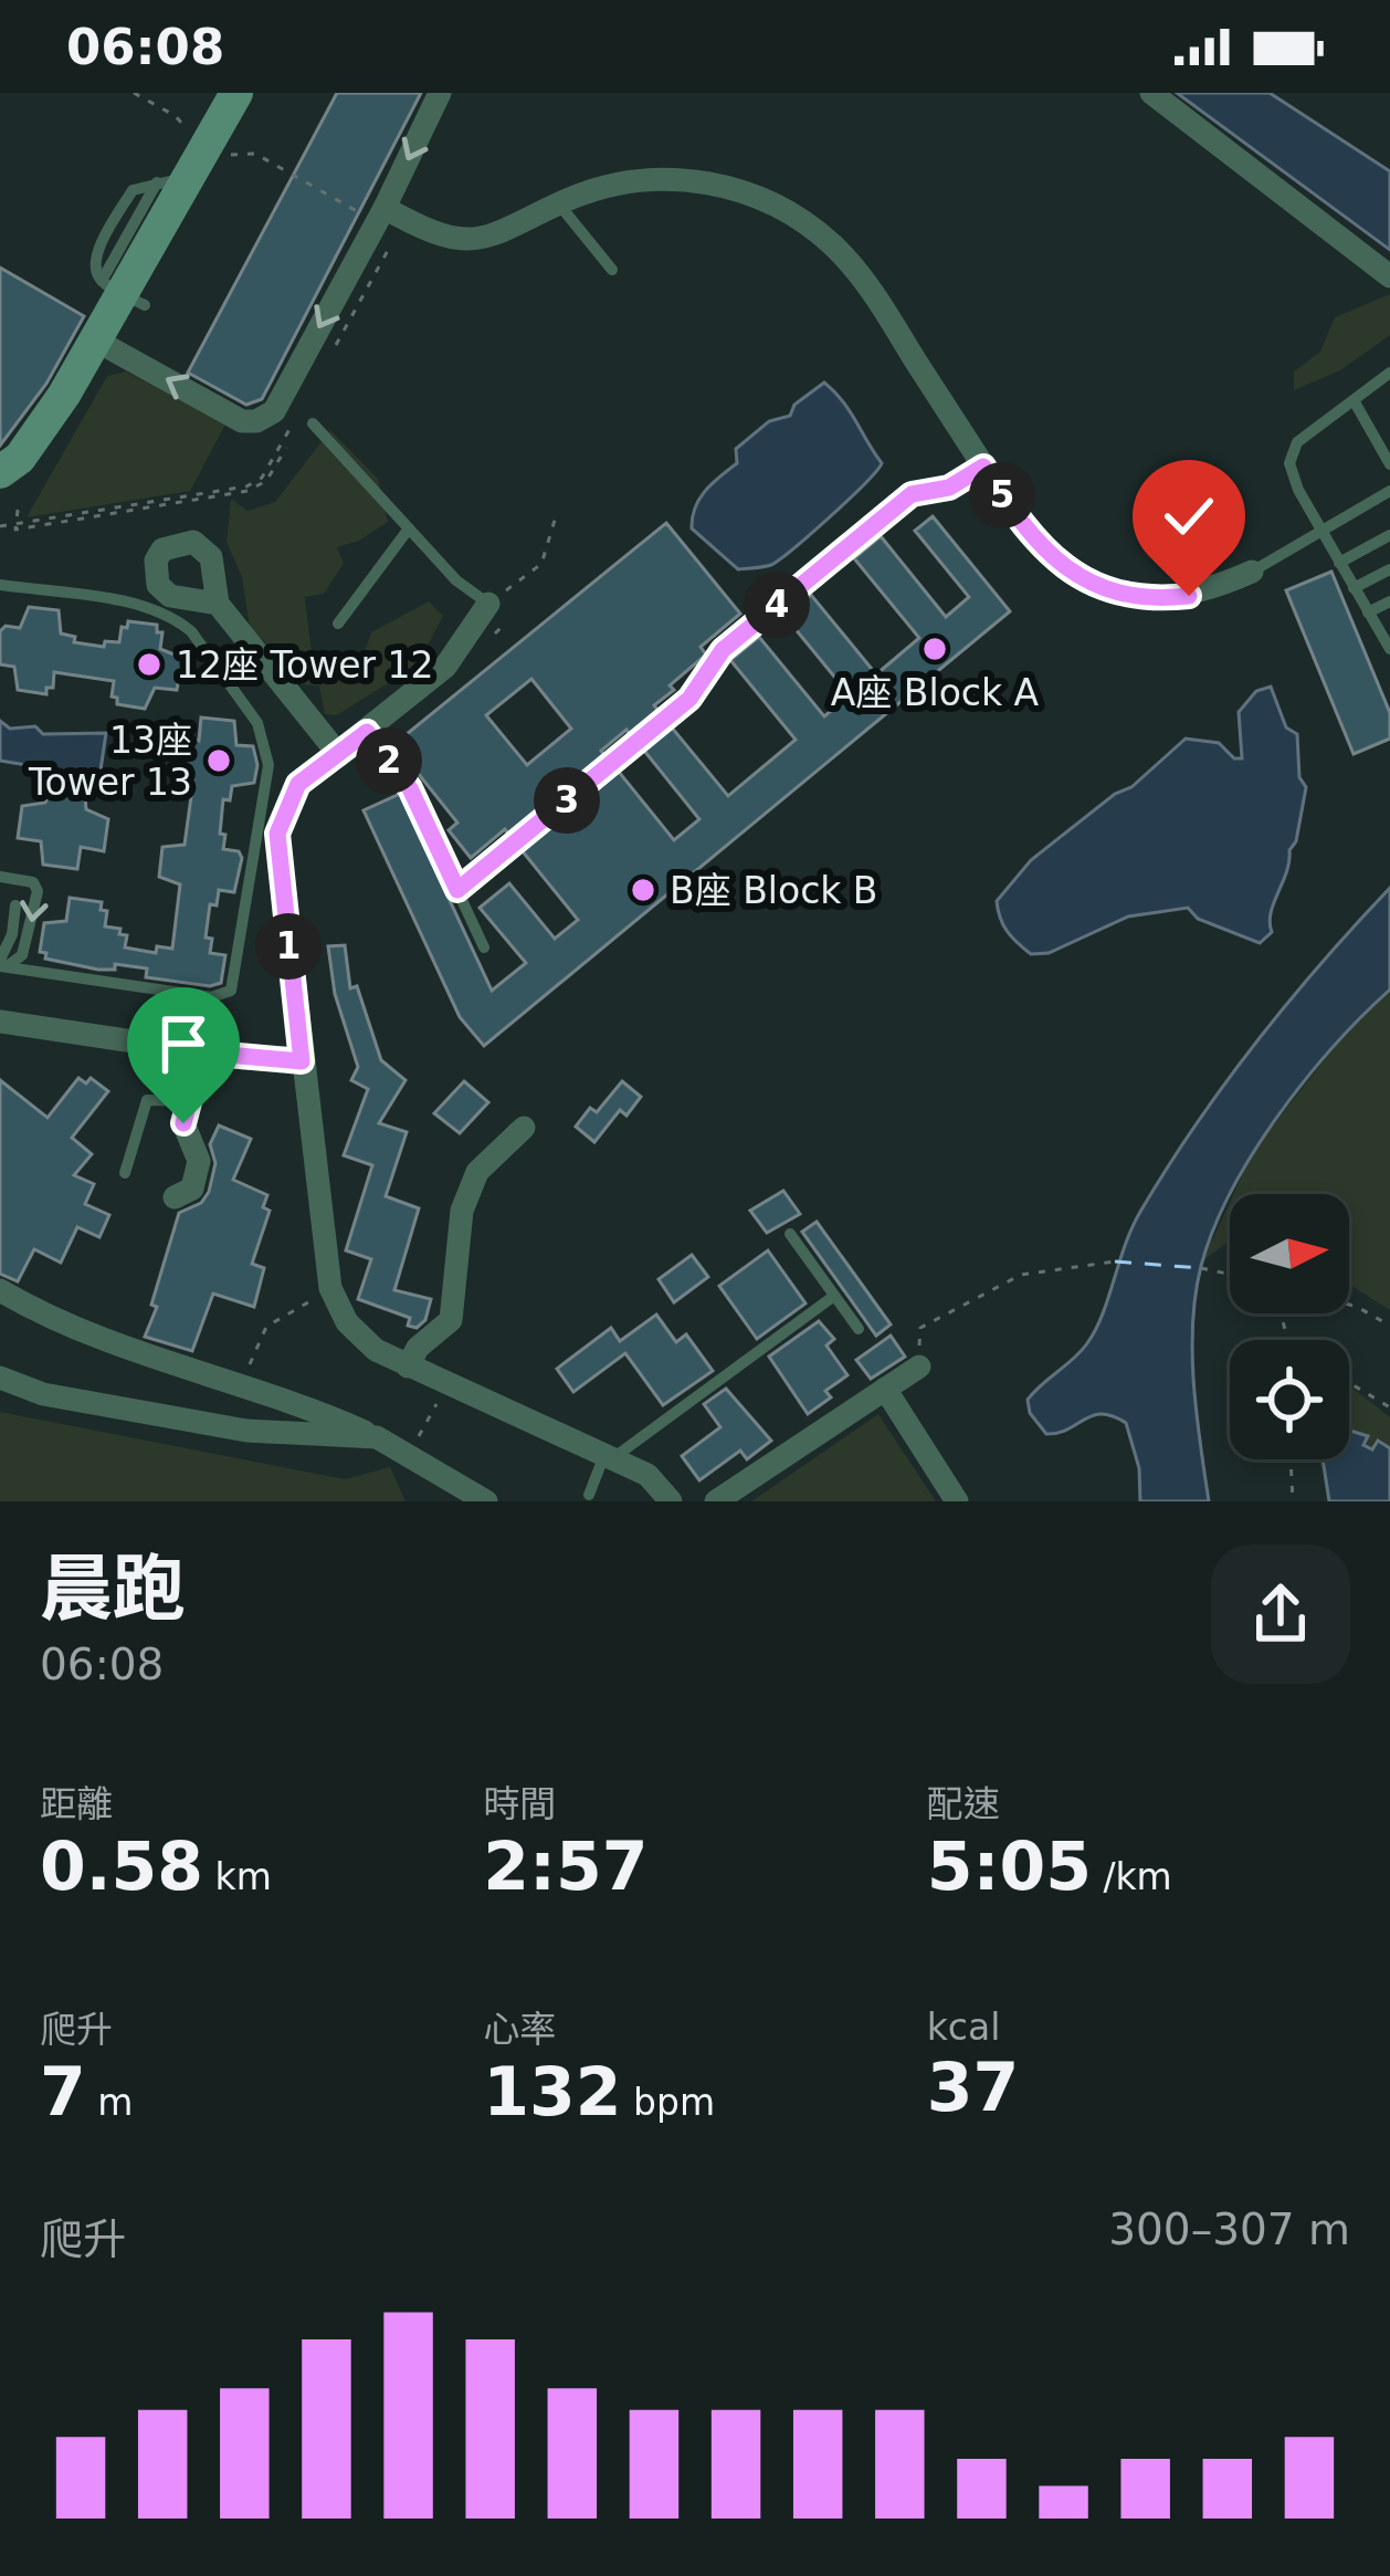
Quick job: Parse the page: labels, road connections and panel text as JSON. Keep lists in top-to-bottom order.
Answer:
{
  "places": [
    "A座 Block A",
    "12座 Tower 12",
    "13座 Tower 13",
    "B座 Block B"
  ],
  "north": "right",
  "page": {
    "status": "06:08",
    "pins": [
      "5",
      "4",
      "2",
      "3",
      "1"
    ],
    "heading": ["晨跑", "06:08"],
    "stats": [
      ["距離", "0.58 km"],
      ["時間", "2:57"],
      ["配速", "5:05 /km"],
      ["爬升", "7 m"],
      ["心率", "132 bpm"],
      ["kcal", "37"]
    ],
    "chart": ["爬升", "300–307 m"]
  }
}
